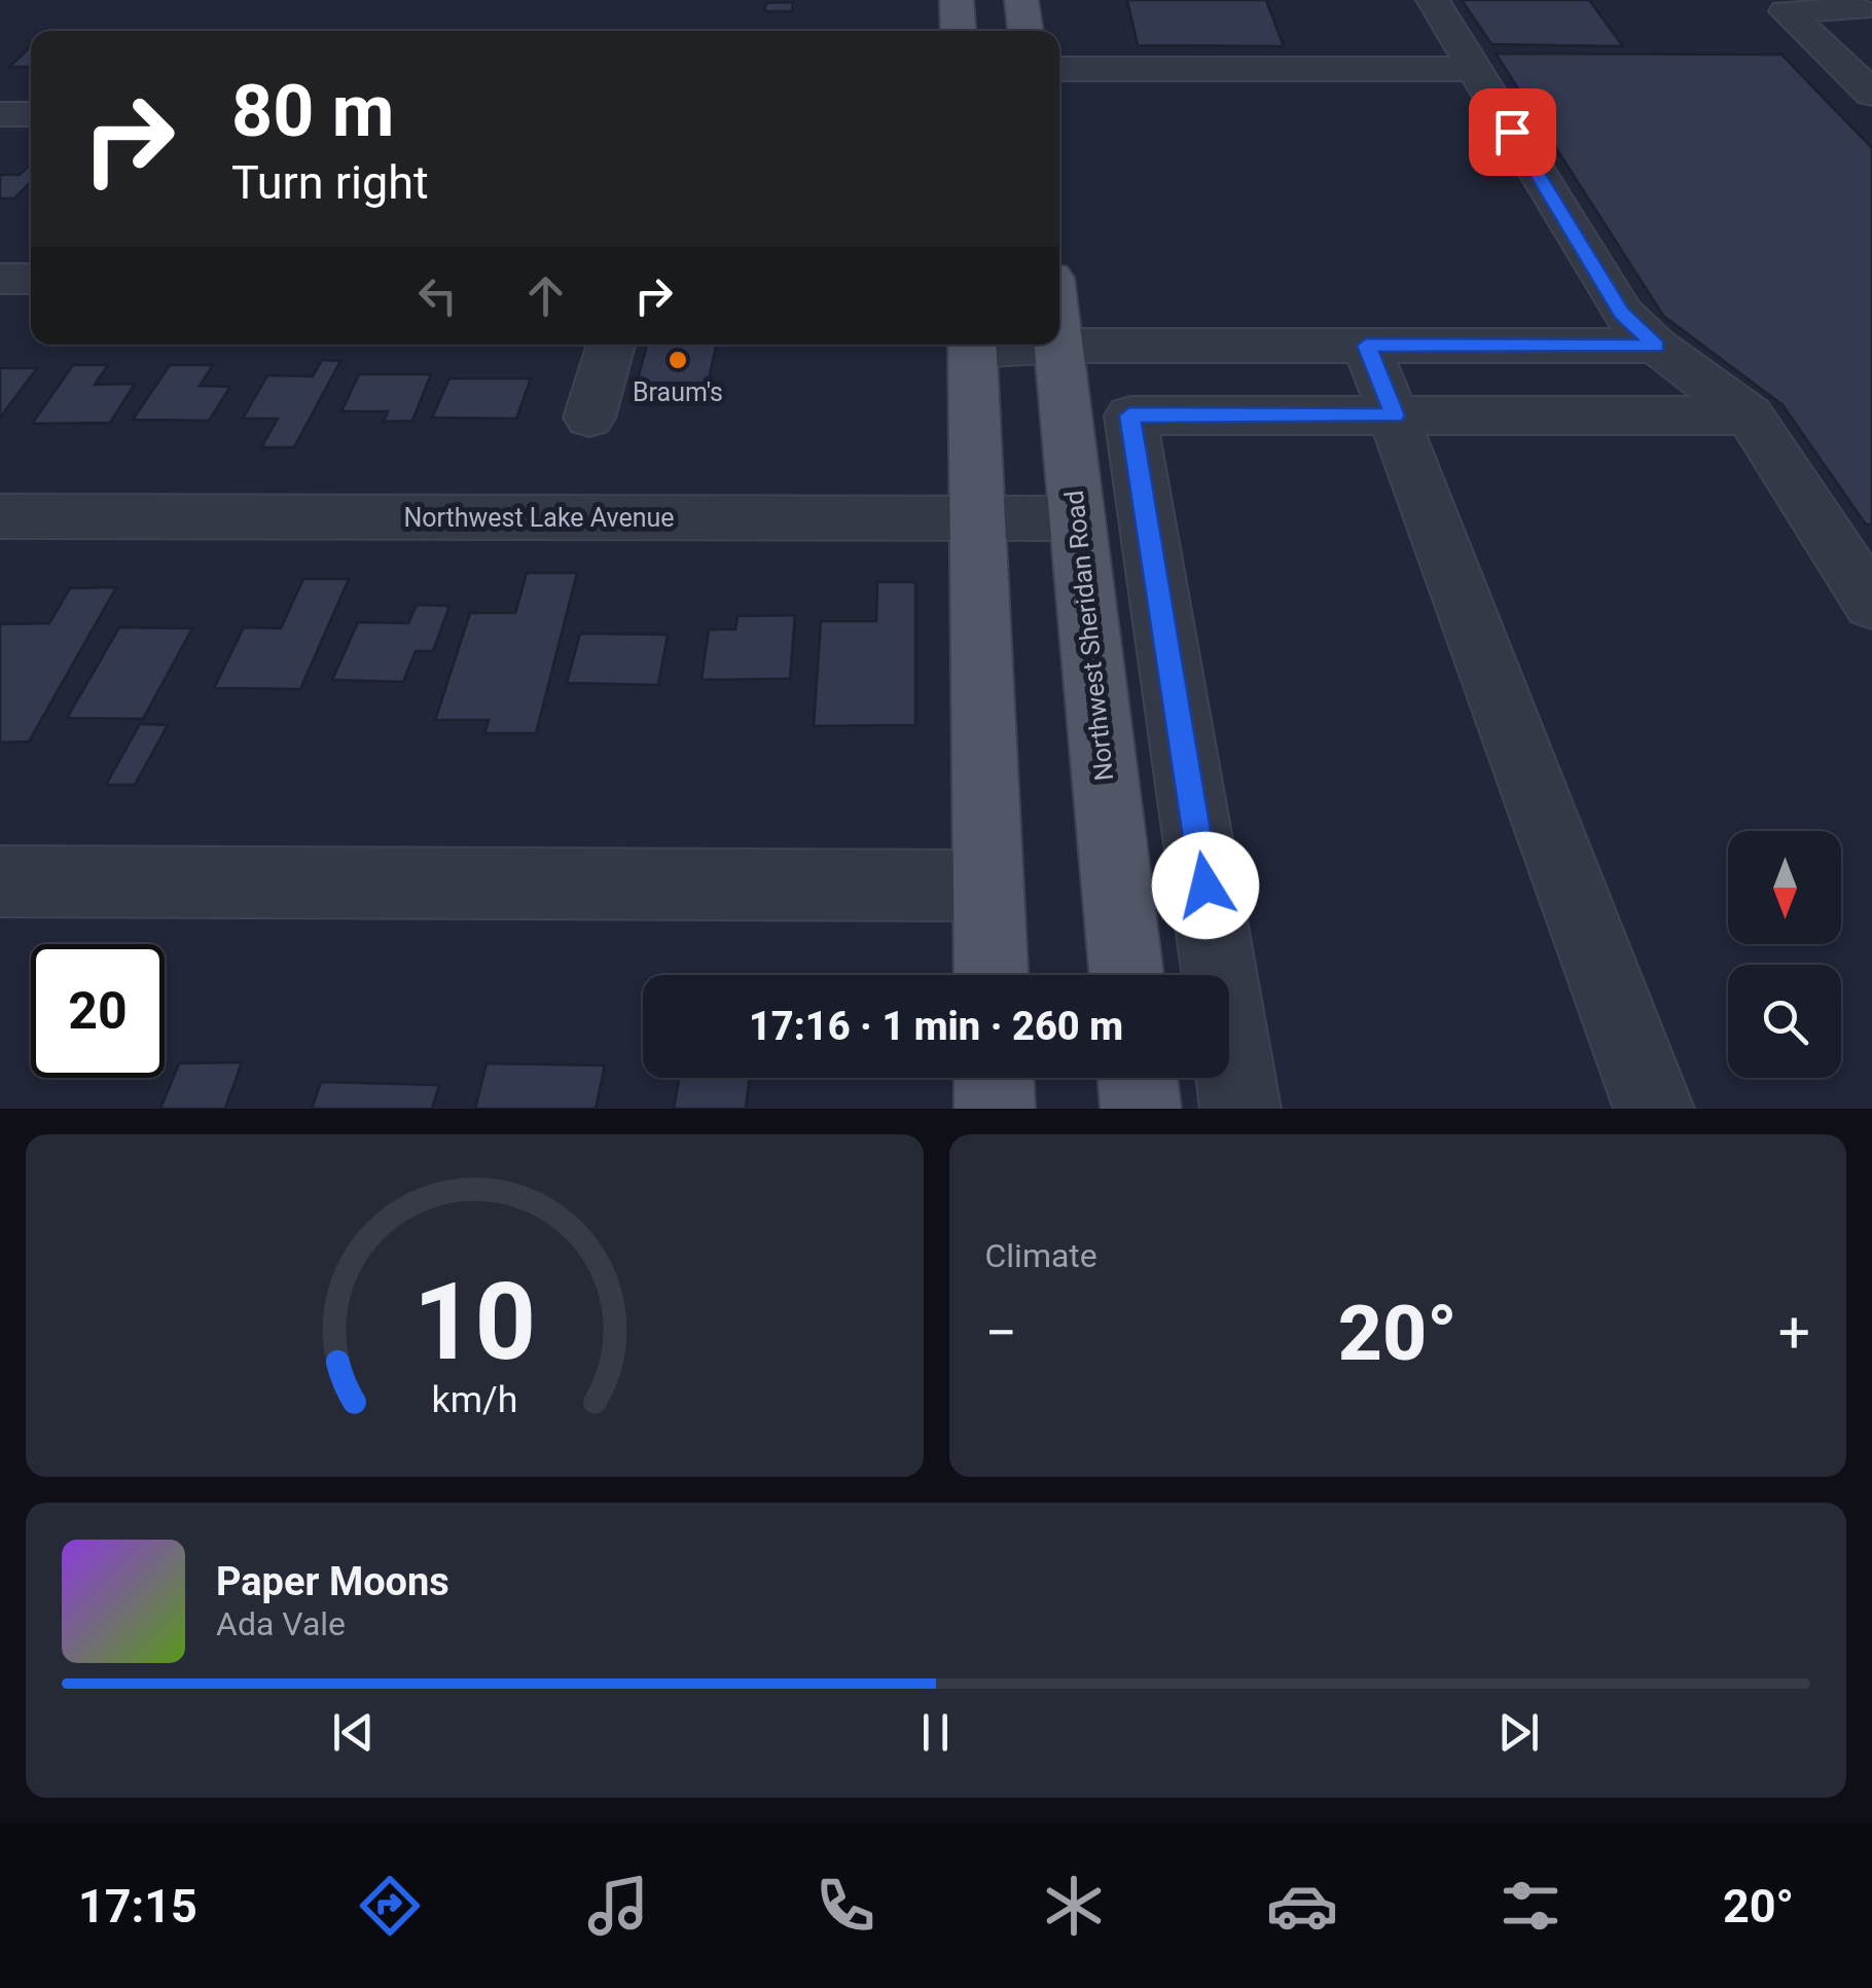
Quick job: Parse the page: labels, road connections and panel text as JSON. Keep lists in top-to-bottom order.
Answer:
{
  "streets": {
    "main road": ["Northwest Sheridan Road"],
    "street": ["Northwest Lake Avenue"]
  },
  "crossings": [
    ["Northwest Lake Avenue", "Northwest Sheridan Road"]
  ],
  "places": ["Braum's"],
  "north": "bottom",
  "page": {
    "turn": ["80 m", "Turn right"],
    "limit": "20",
    "trip": "17:16 · 1 min · 260 m",
    "tile": "Climate",
    "heat": ["−", "20°", "+"],
    "song": ["Paper Moons", "Ada Vale"],
    "tabs": ["17:15", "20°"],
    "gauge": ["10", "km/h"]
  }
}
